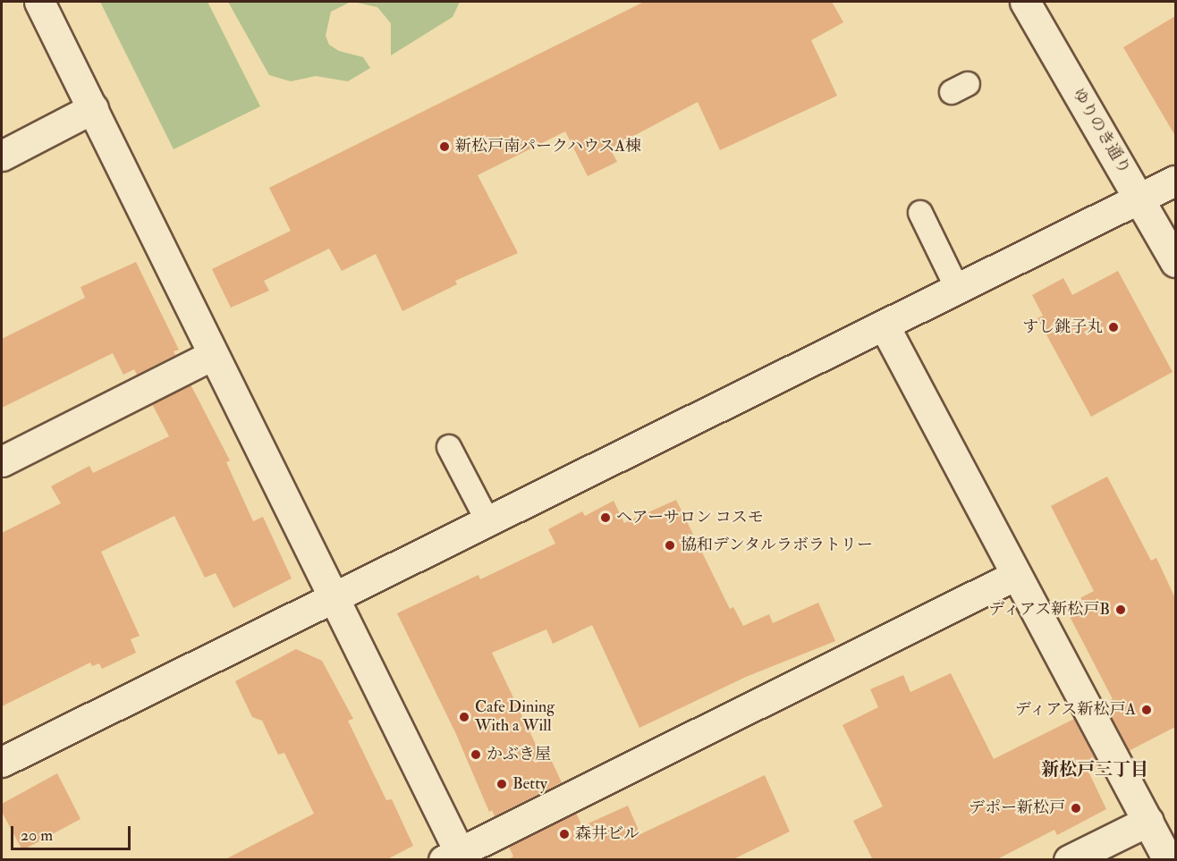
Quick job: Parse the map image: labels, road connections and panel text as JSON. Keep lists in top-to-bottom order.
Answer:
{
  "streets": {
    "street": ["ゆりのき通り"]
  },
  "districts": ["新松戸三丁目"],
  "places": [
    "新松戸南パークハウスA棟",
    "すし銚子丸",
    "ヘアーサロン コスモ",
    "協和デンタルラボラトリー",
    "ディアス新松戸B",
    "ディアス新松戸A",
    "Cafe Dining With a Will",
    "かぶき屋",
    "Betty",
    "デポー新松戸",
    "森井ビル"
  ],
  "scale_bar": "20 m"
}
